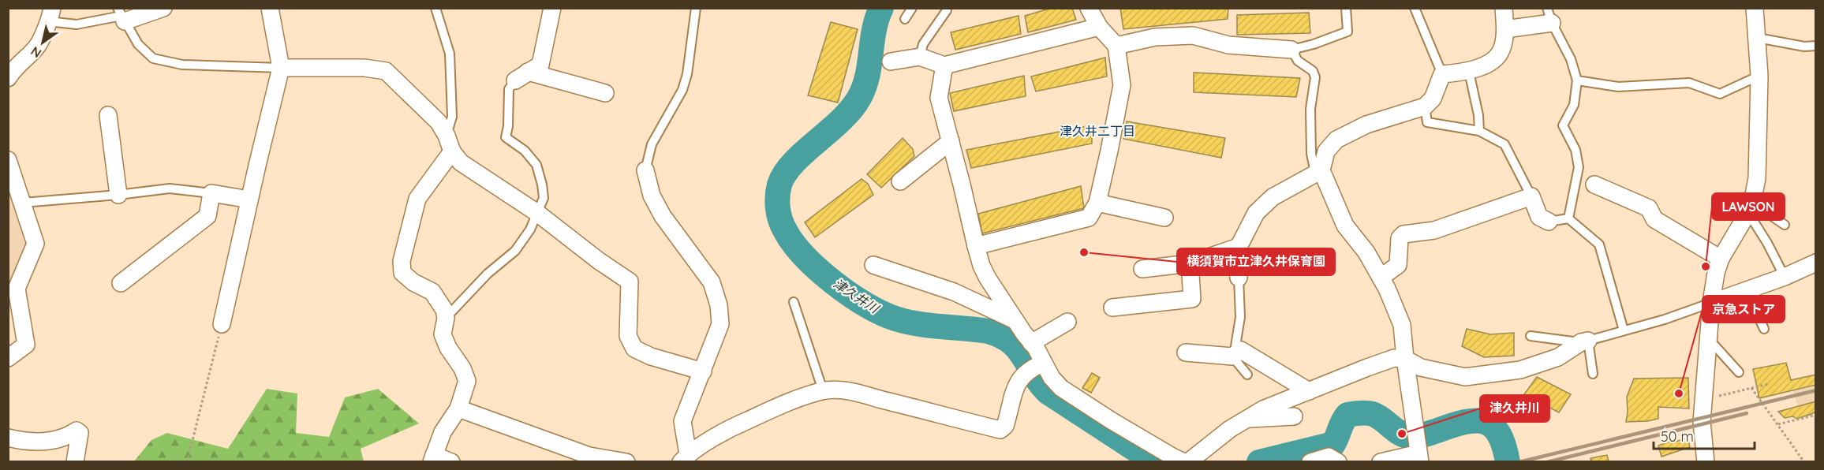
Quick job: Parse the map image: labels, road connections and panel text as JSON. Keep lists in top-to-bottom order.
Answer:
{
  "districts": ["津久井二丁目"],
  "water": ["津久井川"],
  "places": [
    "横須賀市立津久井保育園",
    "LAWSON",
    "京急ストア",
    "津久井川"
  ],
  "scale_bar": "50 m",
  "north": "bottom left"
}
